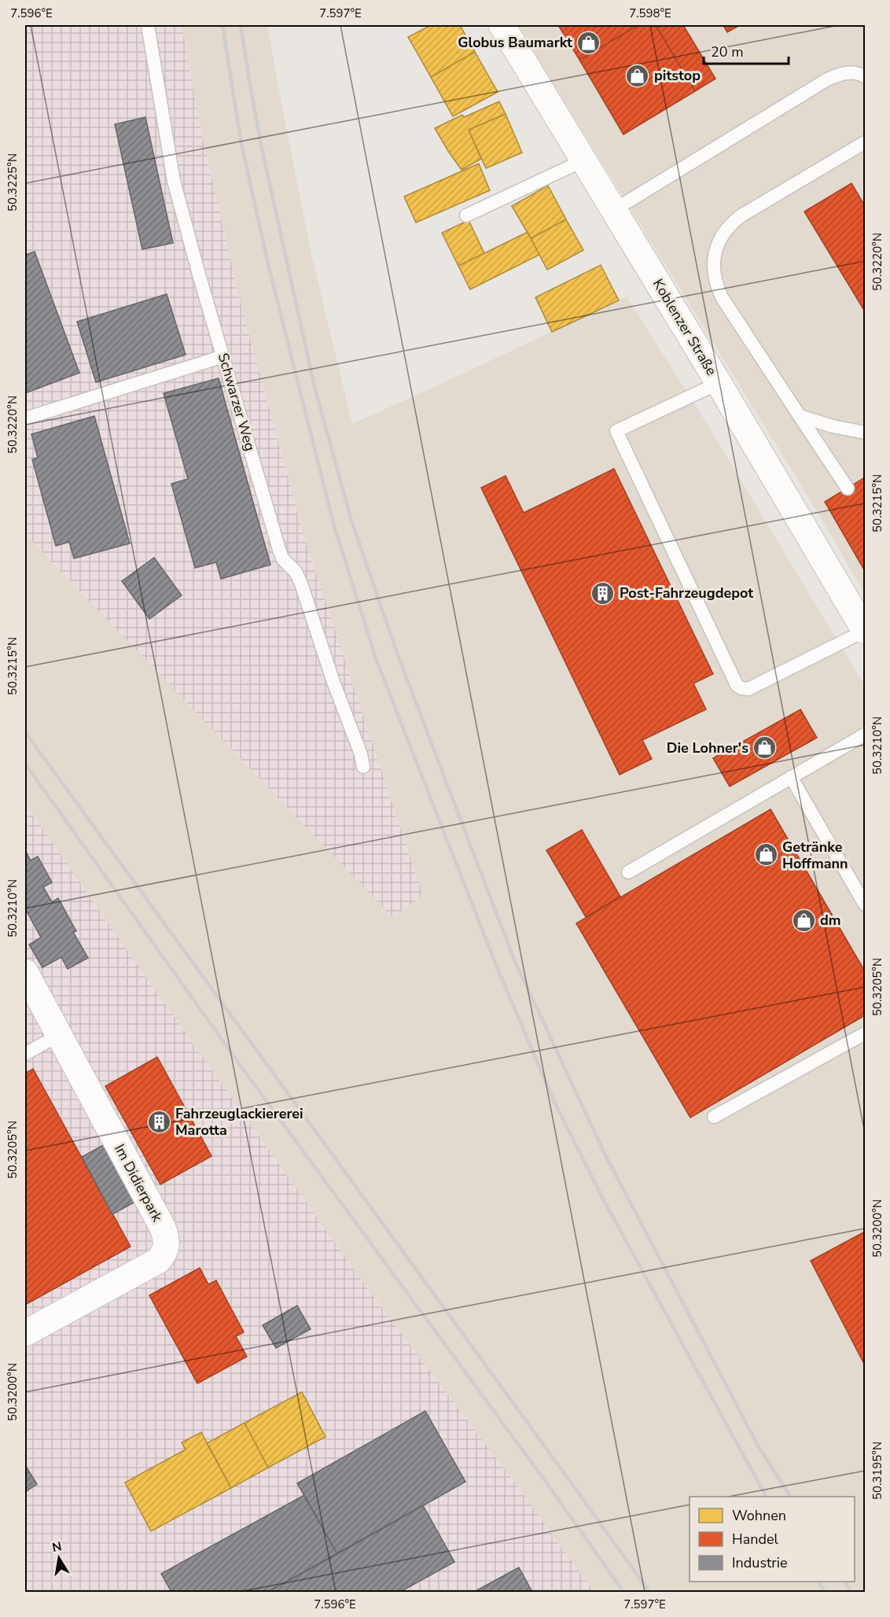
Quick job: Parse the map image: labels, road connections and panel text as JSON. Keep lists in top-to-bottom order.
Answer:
{
  "streets": {
    "street": ["Koblenzer Straße", "Im Didierpark"],
    "lane": ["Schwarzer Weg"]
  },
  "places": {
    "shop": [
      "Globus Baumarkt",
      "pitstop",
      "Die Lohner's",
      "Getränke Hoffmann",
      "dm"
    ],
    "building": ["Post-Fahrzeugdepot", "Fahrzeuglackiererei Marotta"]
  },
  "legend": ["Wohnen", "Handel", "Industrie"],
  "scale_bar": "20 m",
  "north": "top",
  "coordinates": [
    "7.596°E",
    "7.597°E",
    "7.598°E",
    "50.3225°N",
    "50.3220°N",
    "50.3215°N",
    "50.3210°N",
    "50.3205°N",
    "50.3200°N",
    "50.3195°N"
  ]
}
